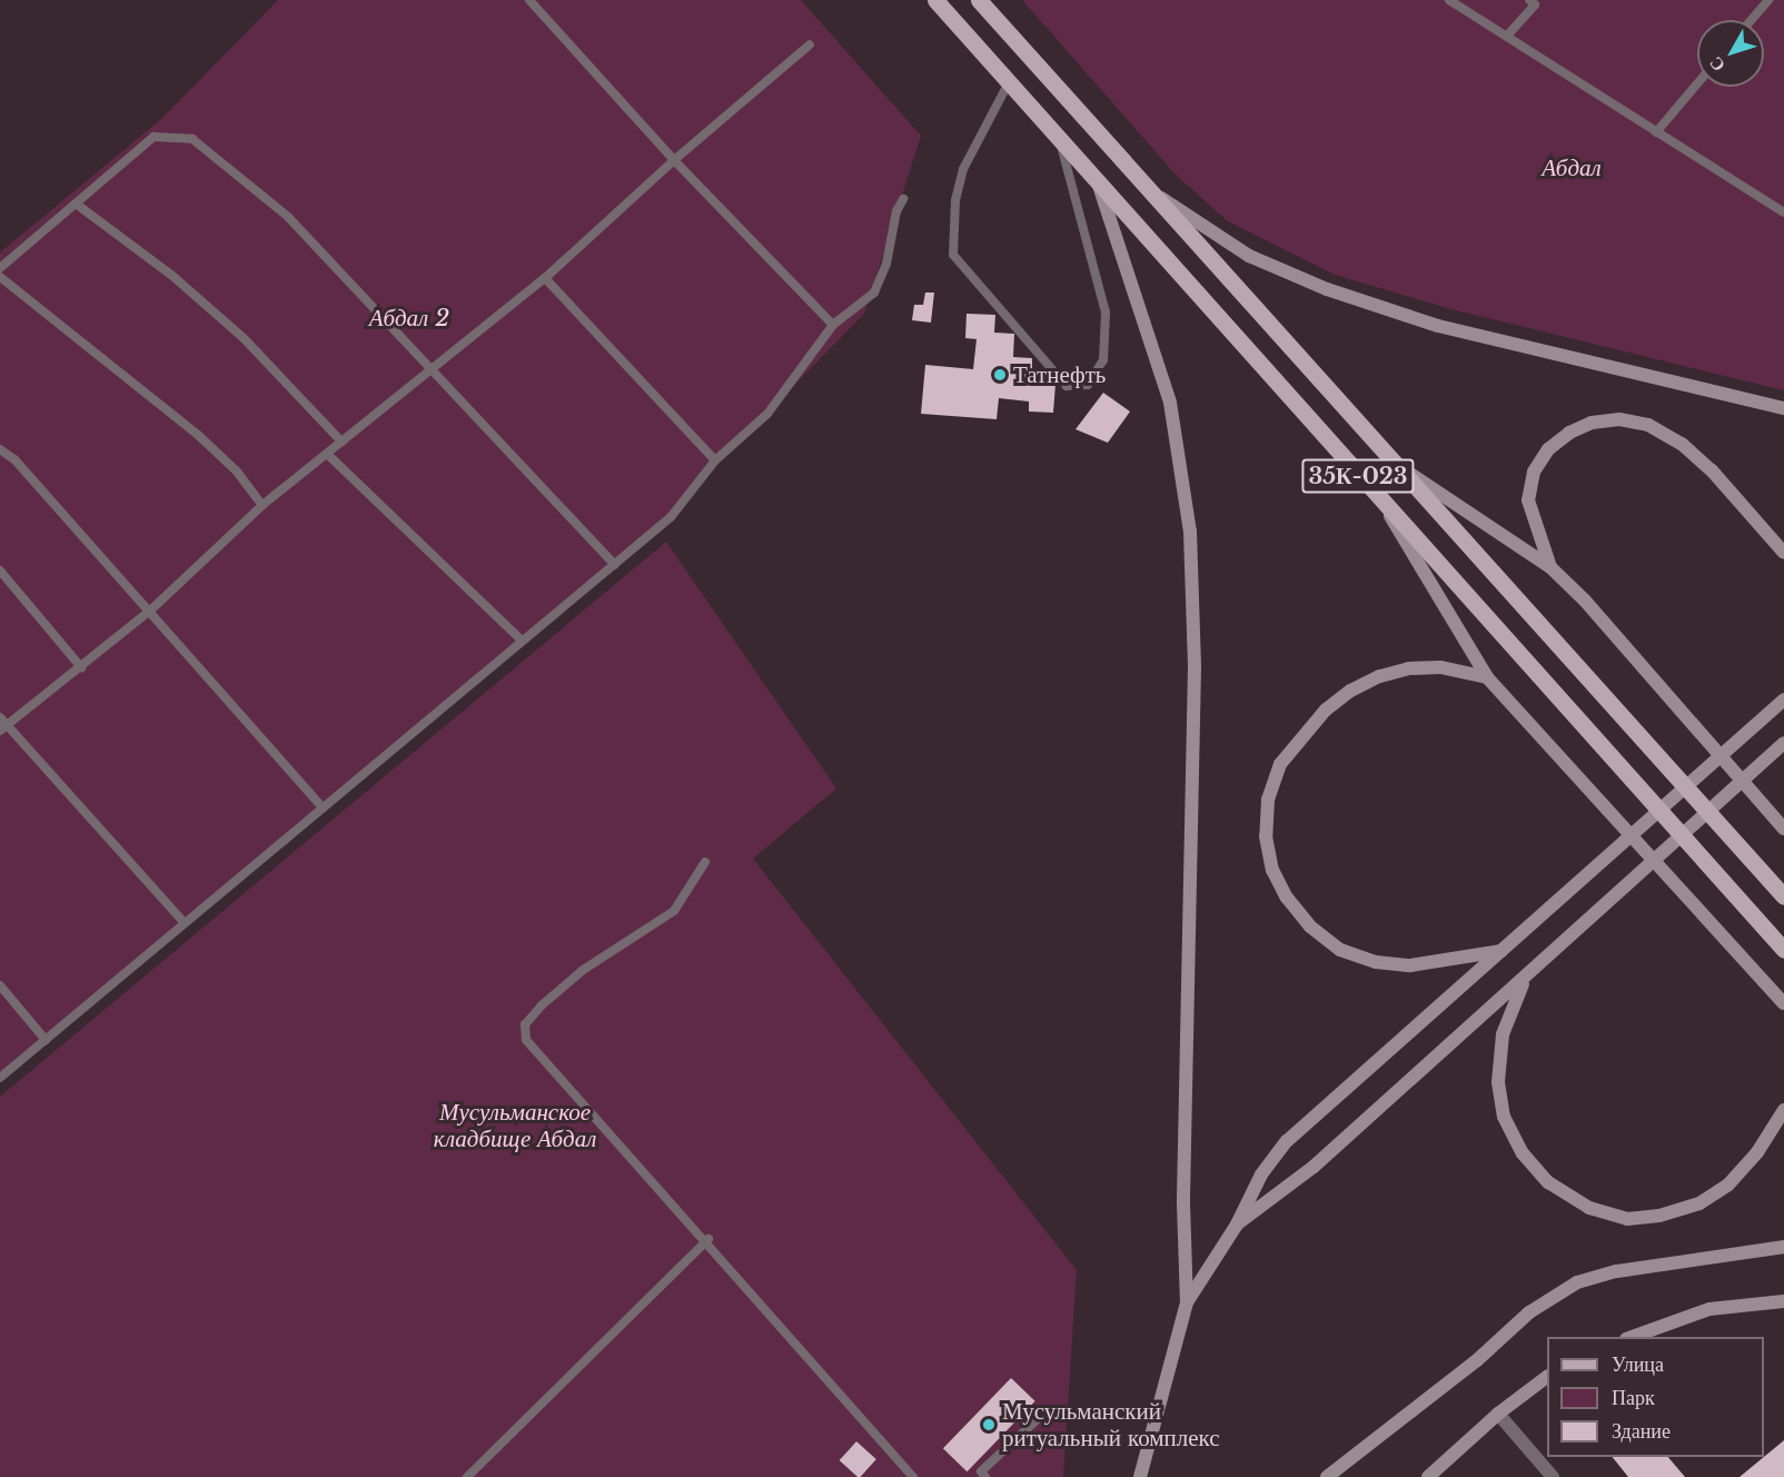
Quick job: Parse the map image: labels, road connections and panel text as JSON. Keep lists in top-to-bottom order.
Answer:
{
  "streets": {
    "main road": ["35К-023"]
  },
  "parks": ["Абдал", "Абдал 2", "Мусульманское кладбище Абдал"],
  "places": ["Татнефть", "Мусульманский ритуальный комплекс"],
  "legend": ["Улица", "Парк", "Здание"],
  "north": "bottom left"
}
